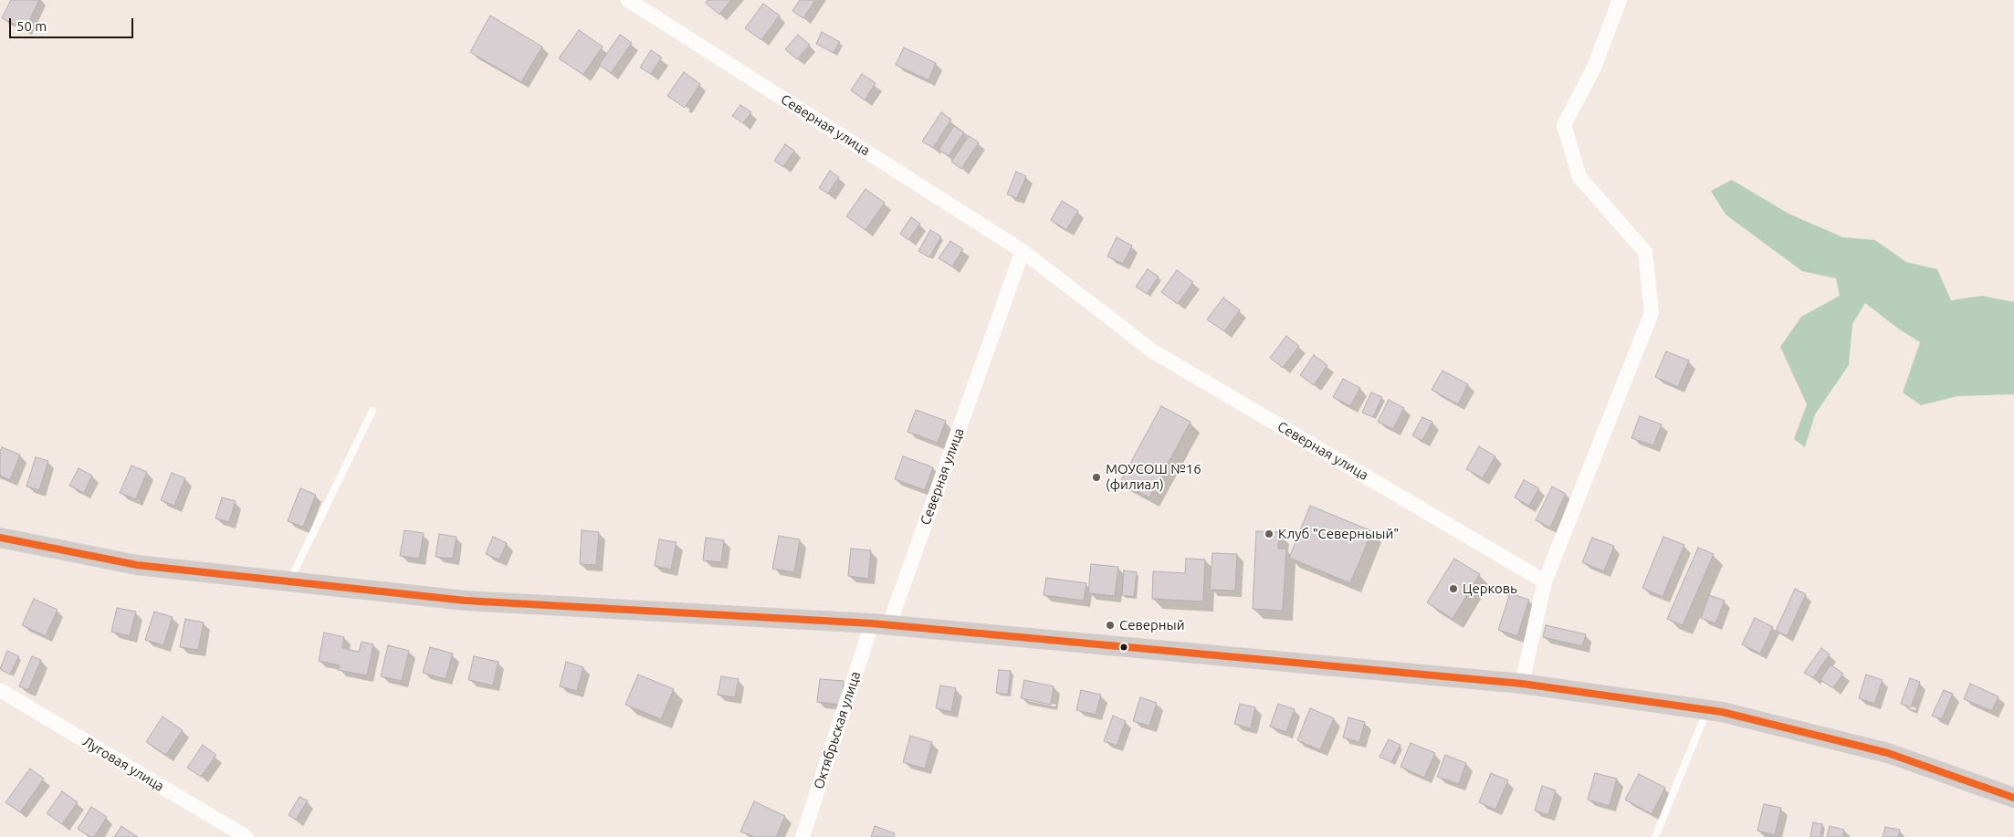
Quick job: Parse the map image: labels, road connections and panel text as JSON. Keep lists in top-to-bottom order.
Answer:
{
  "streets": {
    "street": ["Северная улица", "Октябрьская улица", "Луговая улица"]
  },
  "crossings": [
    ["Северная улица", "Октябрьская улица"]
  ],
  "places": [
    "МОУСОШ №16 (филиал)",
    "Клуб \"Северныый\"",
    "Церковь",
    "Северный"
  ],
  "scale_bar": "50 m"
}
